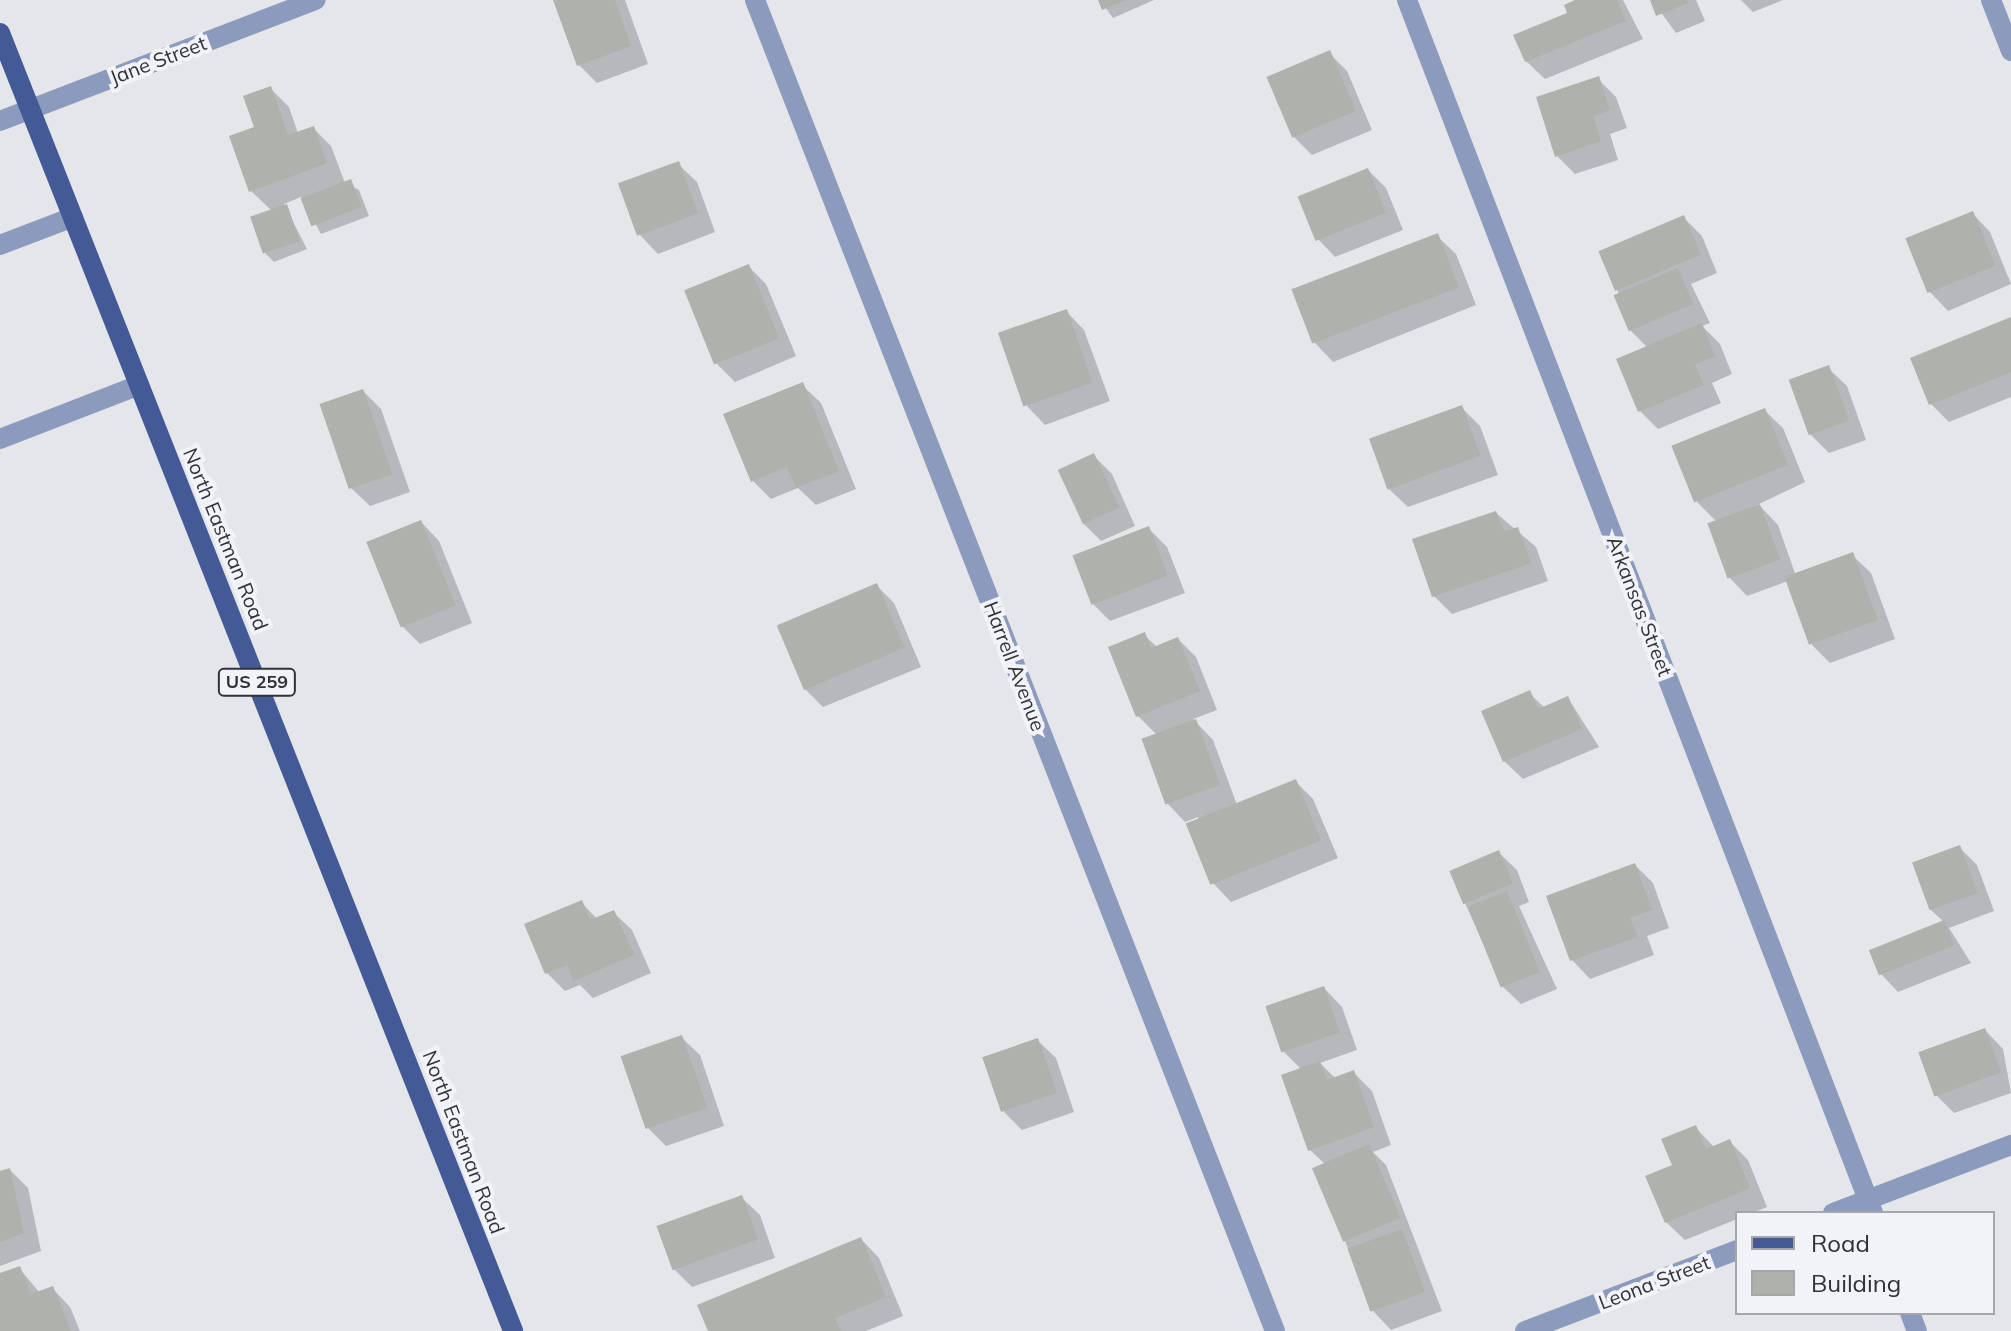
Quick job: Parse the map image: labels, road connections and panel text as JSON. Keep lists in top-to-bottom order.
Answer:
{
  "streets": {
    "main road": ["North Eastman Road", "US 259"],
    "street": [
      "Jane Street",
      "Arkansas Street",
      "Harrell Avenue",
      "Leona Street"
    ]
  },
  "crossings": [
    ["Jane Street", "North Eastman Road"]
  ],
  "legend": ["Road", "Building"]
}
